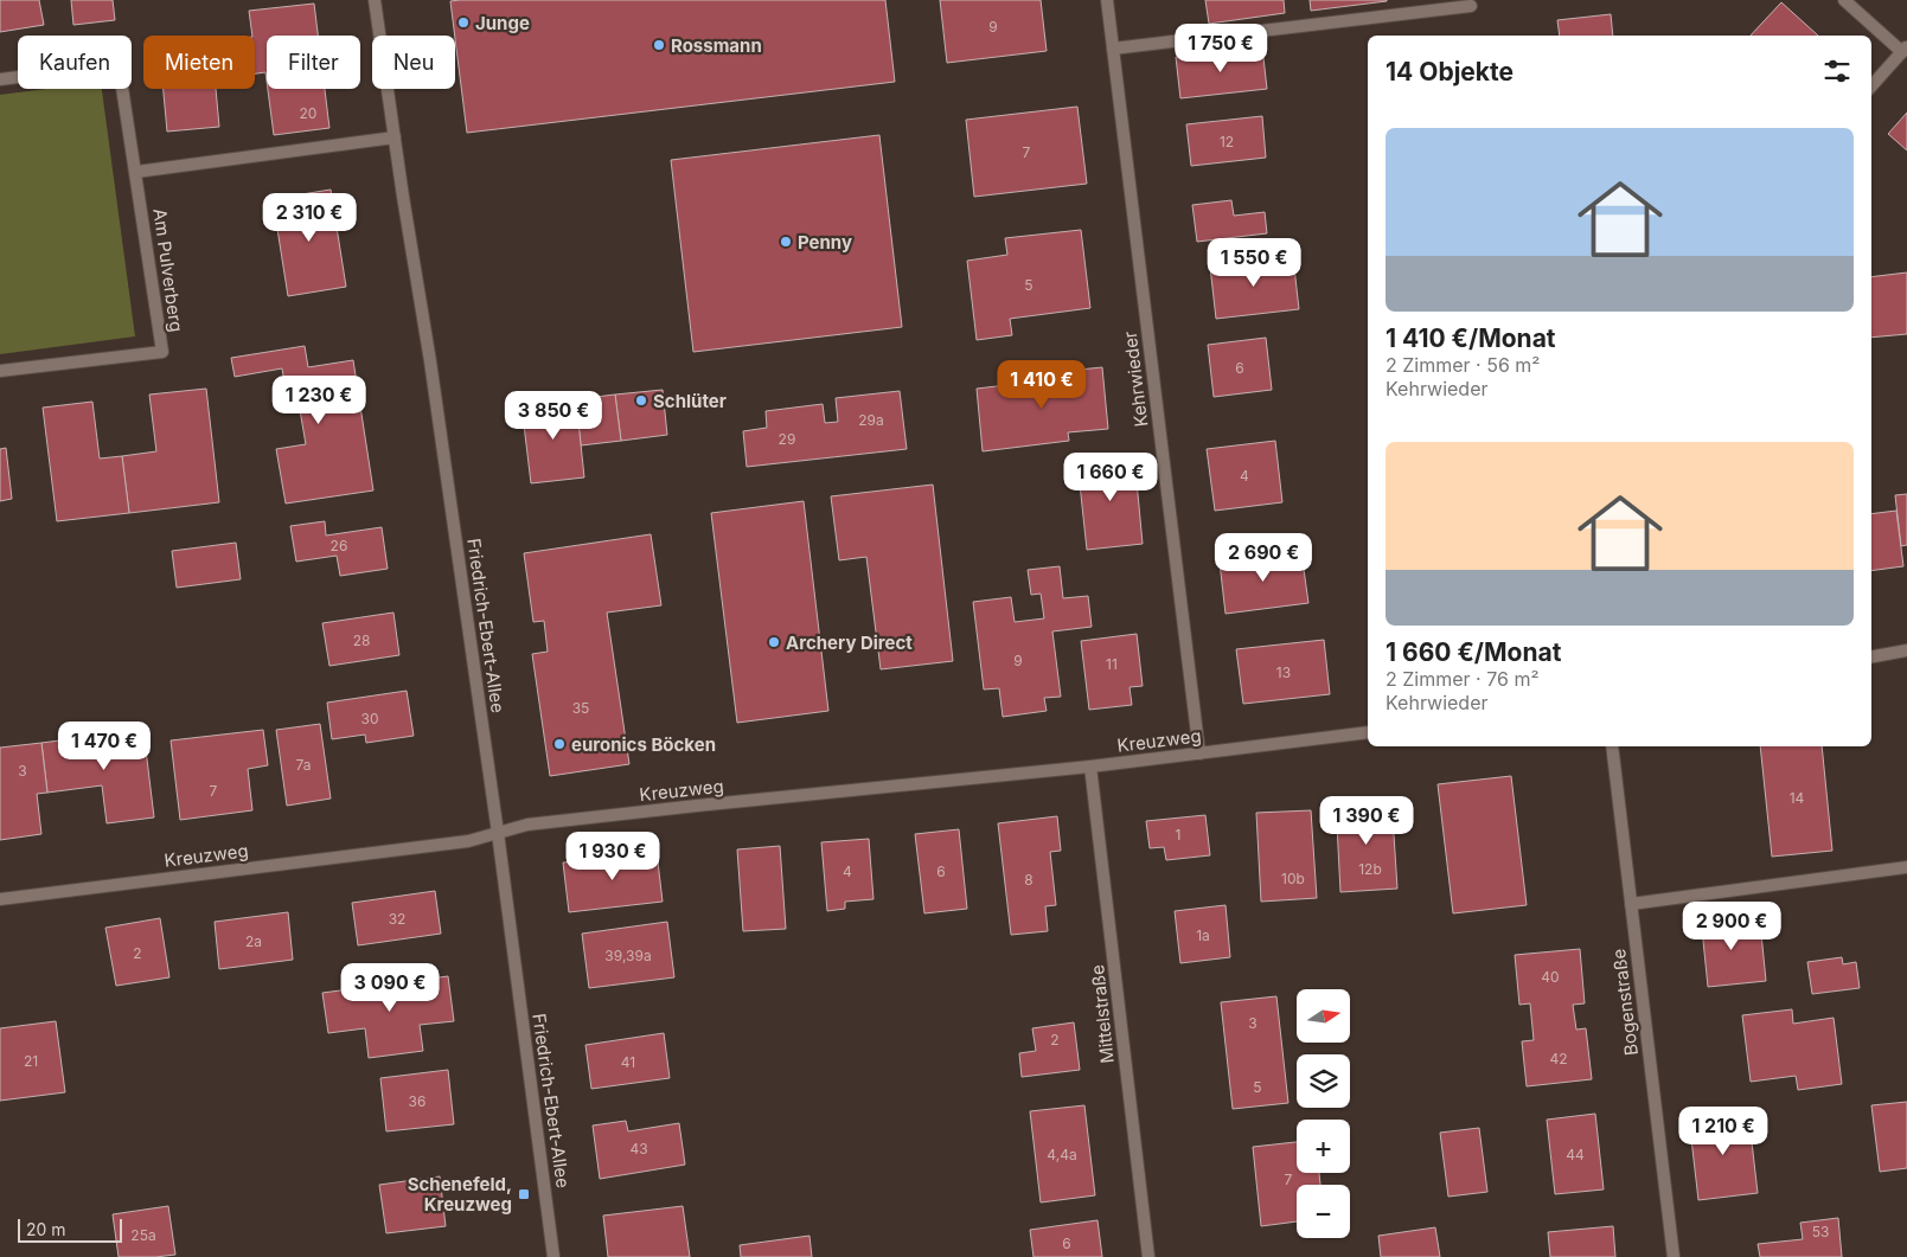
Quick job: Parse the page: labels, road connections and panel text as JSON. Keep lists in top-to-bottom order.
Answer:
{
  "streets": {
    "street": [
      "Am Pulverberg",
      "Kehrwieder",
      "Friedrich-Ebert-Allee",
      "Kreuzweg",
      "Bogenstraße",
      "Mittelstraße"
    ]
  },
  "crossings": [
    ["Kehrwieder", "Kreuzweg"],
    ["Friedrich-Ebert-Allee", "Kreuzweg"],
    ["Kreuzweg", "Mittelstraße"]
  ],
  "places": {
    "other": [
      "Junge",
      "Rossmann",
      "Penny",
      "Schlüter",
      "Archery Direct",
      "euronics Böcken"
    ],
    "transit": ["Schenefeld, Kreuzweg"]
  },
  "house_numbers": [
    "9",
    "20",
    "12",
    "7",
    "5",
    "6",
    "29a",
    "29",
    "4",
    "26",
    "28",
    "9",
    "11",
    "13",
    "35",
    "30",
    "7a",
    "3",
    "7",
    "14",
    "1",
    "12b",
    "4",
    "6",
    "10b",
    "8",
    "32",
    "1a",
    "2a",
    "2",
    "39,39a",
    "40",
    "3",
    "2",
    "42",
    "21",
    "41",
    "5",
    "36",
    "43",
    "4,4a",
    "44",
    "7",
    "53",
    "25a",
    "6"
  ],
  "scale_bar": "20 m",
  "north": "right",
  "page": {
    "price": [
      "1 750 €",
      "2 310 €",
      "1 550 €",
      "1 410 €",
      "1 230 €",
      "3 850 €",
      "1 660 €",
      "2 690 €",
      "1 470 €",
      "1 390 €",
      "1 930 €",
      "2 900 €",
      "3 090 €",
      "1 210 €"
    ],
    "chip": [
      "Kaufen",
      "Mieten",
      "Filter",
      "Neu"
    ],
    "heading": "14 Objekte",
    "list": [
      {
        "name": "1 410 €/Monat",
        "note": "2 Zimmer · 56 m² · Kehrwieder"
      },
      {
        "name": "1 660 €/Monat",
        "note": "2 Zimmer · 76 m² · Kehrwieder"
      }
    ],
    "map_buttons": ["+", "−"],
    "scale": "20 m"
  }
}
